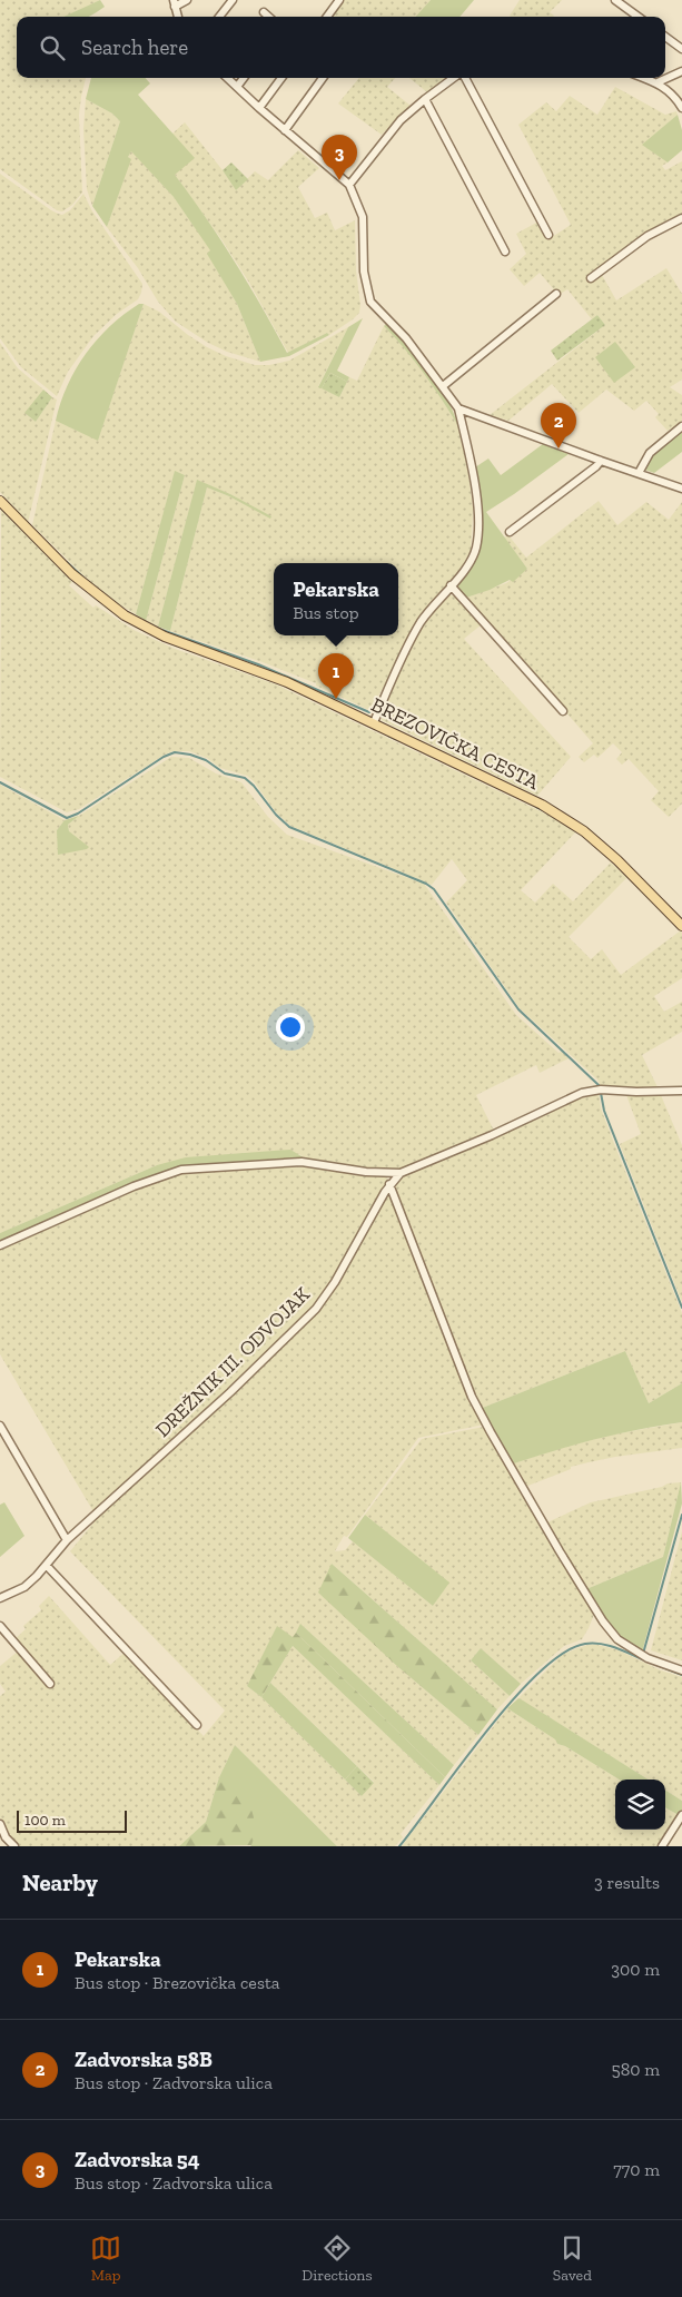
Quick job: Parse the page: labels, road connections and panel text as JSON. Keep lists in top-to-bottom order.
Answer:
{
  "streets": {
    "main road": ["BREZOVIČKA CESTA"],
    "street": ["DREŽNIK III. ODVOJAK"]
  },
  "scale_bar": "100 m",
  "page": {
    "search": "Search here",
    "pins": ["3", "2", "1"],
    "popup": ["Pekarska", "Bus stop"],
    "scale": "100 m",
    "heading": ["Nearby", "3 results"],
    "list": [
      {
        "mark": "1",
        "name": "Pekarska",
        "note": "Bus stop · Brezovička cesta",
        "value": "300 m"
      },
      {
        "mark": "2",
        "name": "Zadvorska 58B",
        "note": "Bus stop · Zadvorska ulica",
        "value": "580 m"
      },
      {
        "mark": "3",
        "name": "Zadvorska 54",
        "note": "Bus stop · Zadvorska ulica",
        "value": "770 m"
      }
    ],
    "nav": ["Map", "Directions", "Saved"]
  }
}
